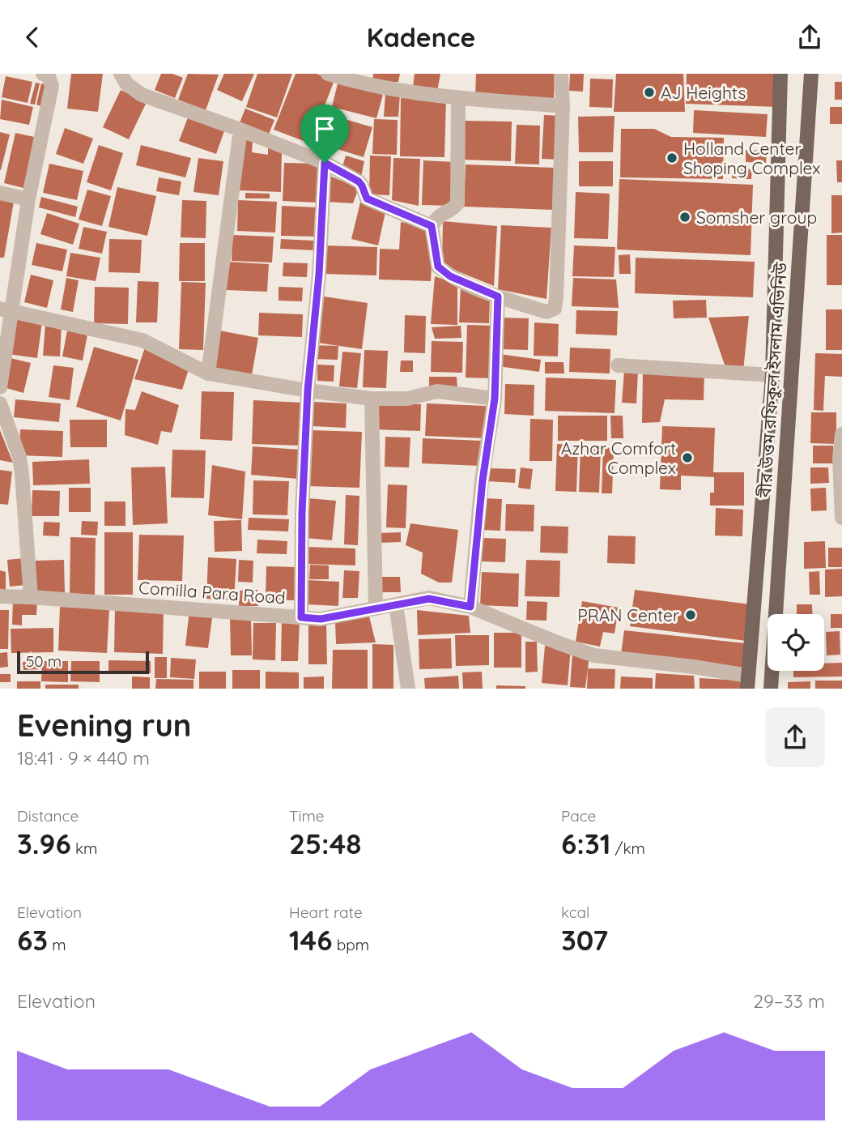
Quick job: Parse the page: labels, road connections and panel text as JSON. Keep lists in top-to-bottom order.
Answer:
{
  "streets": {
    "main road": ["বীর উত্তম রফিকুল ইসলাম এভিনিউ"],
    "street": ["Comilla Para Road"]
  },
  "crossings": [
    ["বীর উত্তম রফিকুল ইসলাম এভিনিউ", "Comilla Para Road"]
  ],
  "places": [
    "AJ Heights",
    "Holland Center Shoping Complex",
    "Somsher group",
    "Azhar Comfort Complex",
    "PRAN Center"
  ],
  "scale_bar": "50 m",
  "page": {
    "header": "Kadence",
    "scale": "50 m",
    "heading": ["Evening run", "18:41 · 9 × 440 m"],
    "stats": [
      ["Distance", "3.96 km"],
      ["Time", "25:48"],
      ["Pace", "6:31 /km"],
      ["Elevation", "63 m"],
      ["Heart rate", "146 bpm"],
      ["kcal", "307"]
    ],
    "chart": ["Elevation", "29–33 m"]
  }
}
